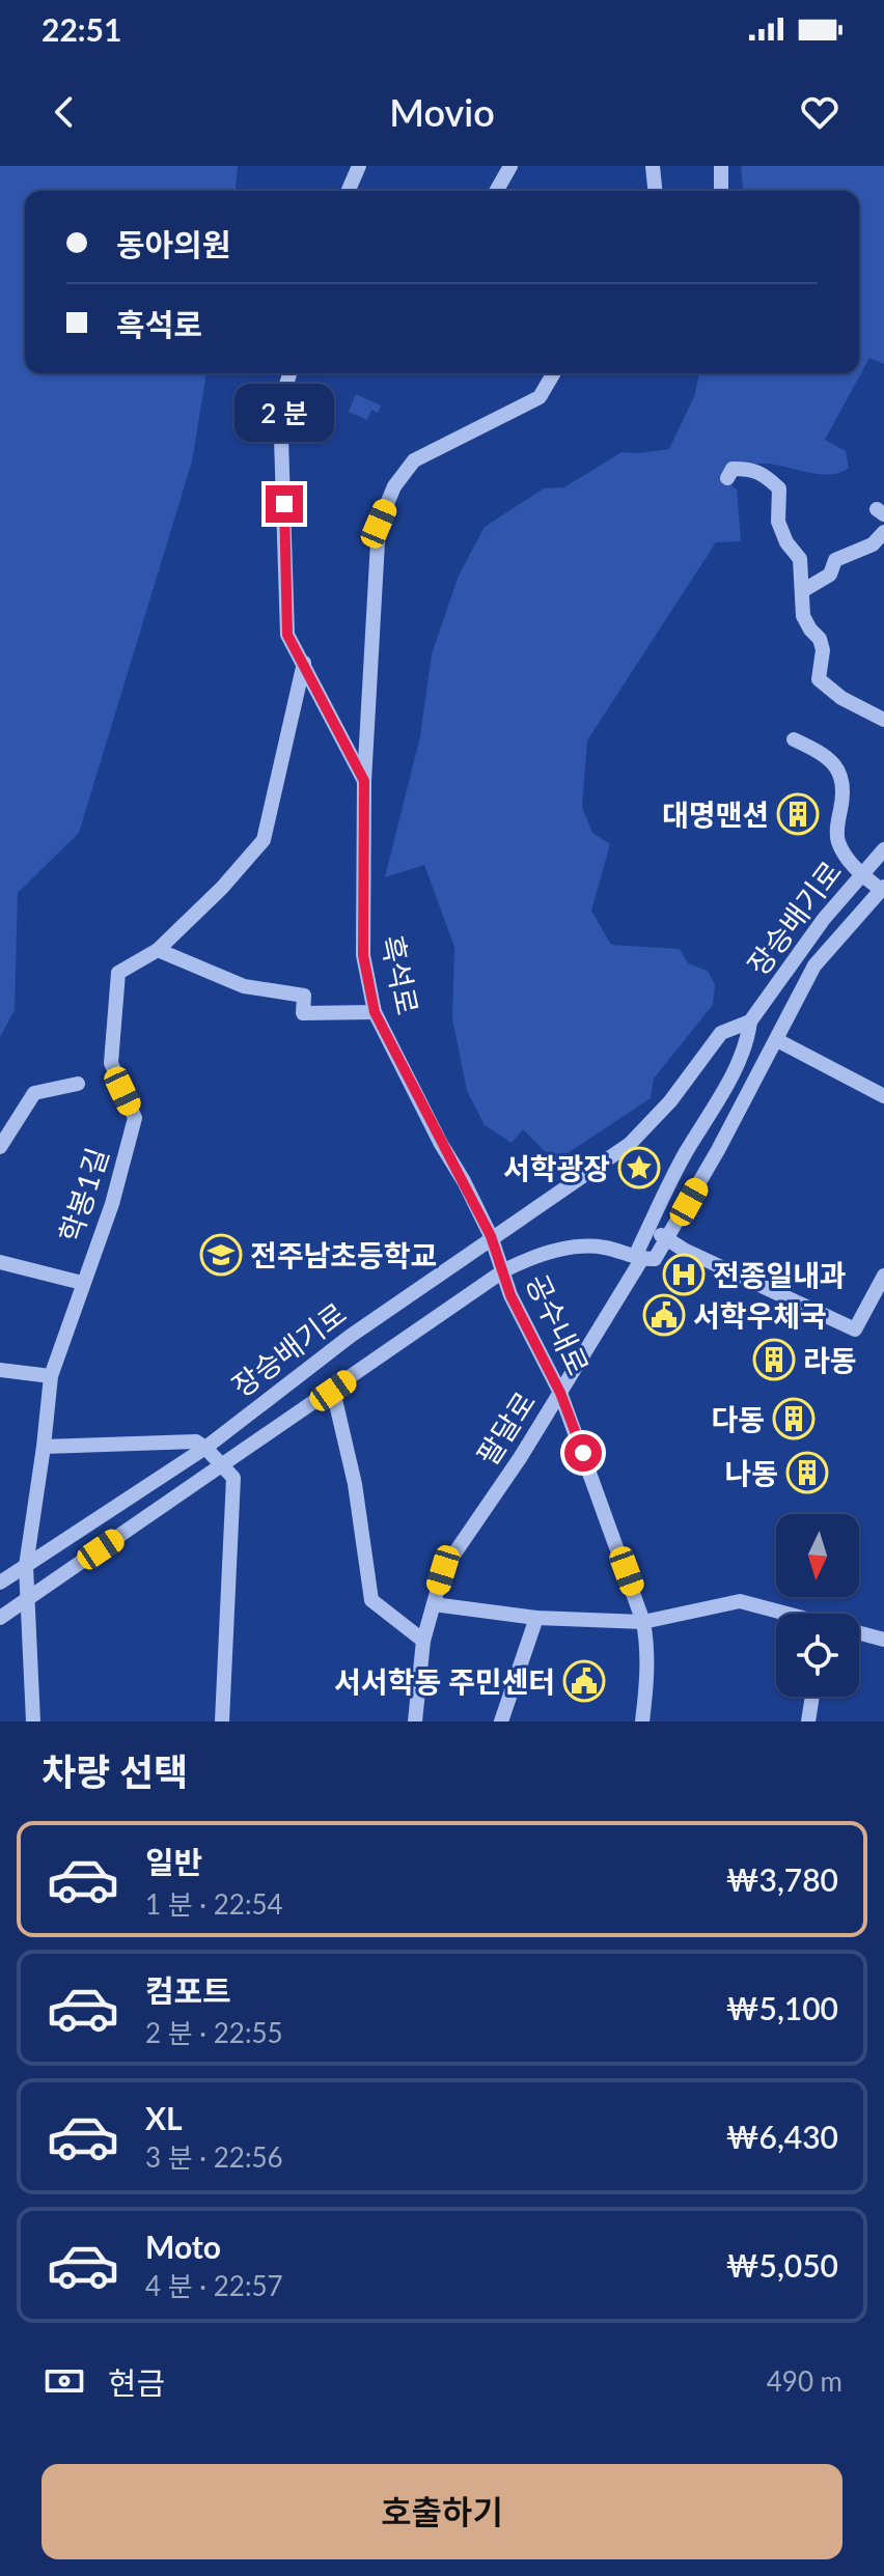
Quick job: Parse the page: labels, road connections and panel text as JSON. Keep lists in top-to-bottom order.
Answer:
{
  "streets": {
    "street": [
      "장승배기로",
      "흑석로",
      "학봉1길",
      "공수내로",
      "팔달로"
    ]
  },
  "crossings": [
    ["장승배기로", "흑석로"],
    ["장승배기로", "학봉1길"],
    ["장승배기로", "공수내로"],
    ["장승배기로", "팔달로"],
    ["흑석로", "공수내로"],
    ["공수내로", "팔달로"]
  ],
  "places": {
    "building": [
      "대명맨션",
      "라동",
      "다동",
      "나동"
    ],
    "place": ["서학광장"],
    "school or university": ["전주남초등학교"],
    "hospital": ["전종일내과"],
    "public building": ["서학우체국", "서서학동 주민센터"]
  },
  "north": "bottom",
  "page": {
    "status": "22:51",
    "header": "Movio",
    "banner": ["동아의원", "흑석로"],
    "bubble": "2 분",
    "heading": "차량 선택",
    "list": [
      {
        "name": "일반",
        "note": "1 분 · 22:54",
        "value": "₩3,780"
      },
      {
        "name": "컴포트",
        "note": "2 분 · 22:55",
        "value": "₩5,100"
      },
      {
        "name": "XL",
        "note": "3 분 · 22:56",
        "value": "₩6,430"
      },
      {
        "name": "Moto",
        "note": "4 분 · 22:57",
        "value": "₩5,050"
      }
    ],
    "pay": ["현금", "490 m"],
    "buttons": "호출하기"
  }
}
